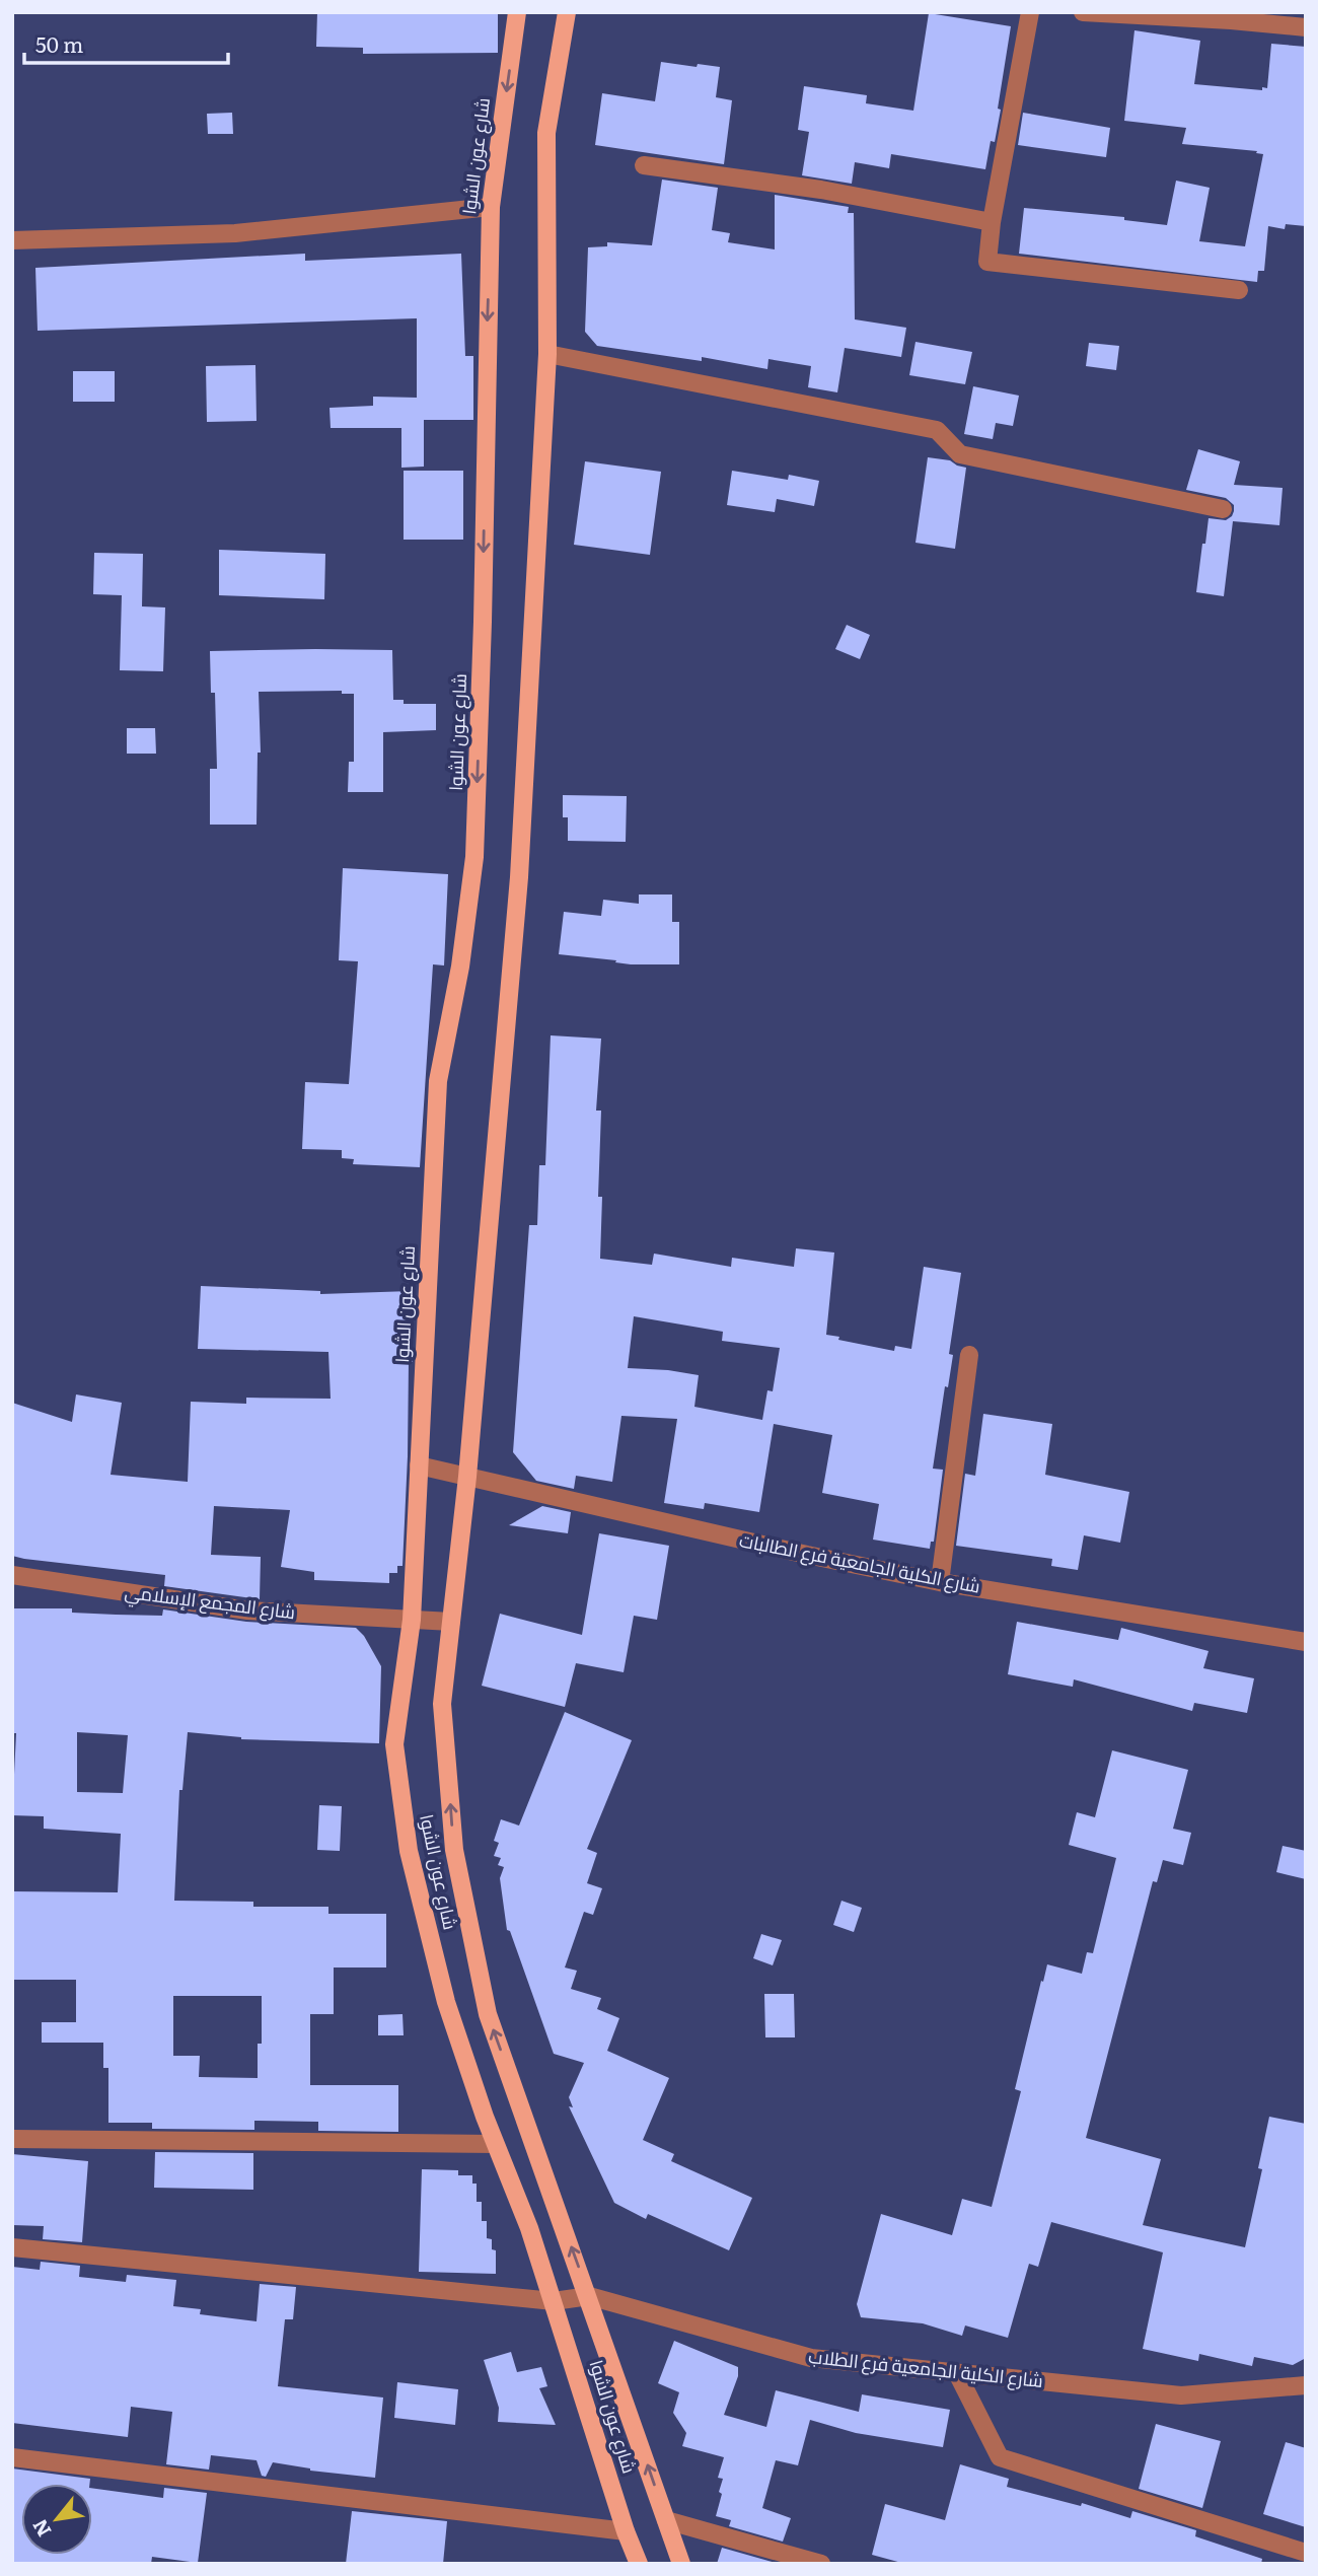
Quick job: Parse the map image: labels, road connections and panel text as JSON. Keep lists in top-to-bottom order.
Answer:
{
  "streets": {
    "main road": ["شارع عون الشوا"],
    "street": ["شارع الكلية الجامعية فرع الطالبات", "شارع المجمع الإسلامي", "شارع الكلية الجامعية فرع الطلاب"]
  },
  "crossings": [
    ["شارع عون الشوا", "شارع الكلية الجامعية فرع الطالبات"],
    ["شارع عون الشوا", "شارع المجمع الإسلامي"],
    ["شارع عون الشوا", "شارع الكلية الجامعية فرع الطلاب"]
  ],
  "scale_bar": "50 m",
  "north": "bottom left"
}
